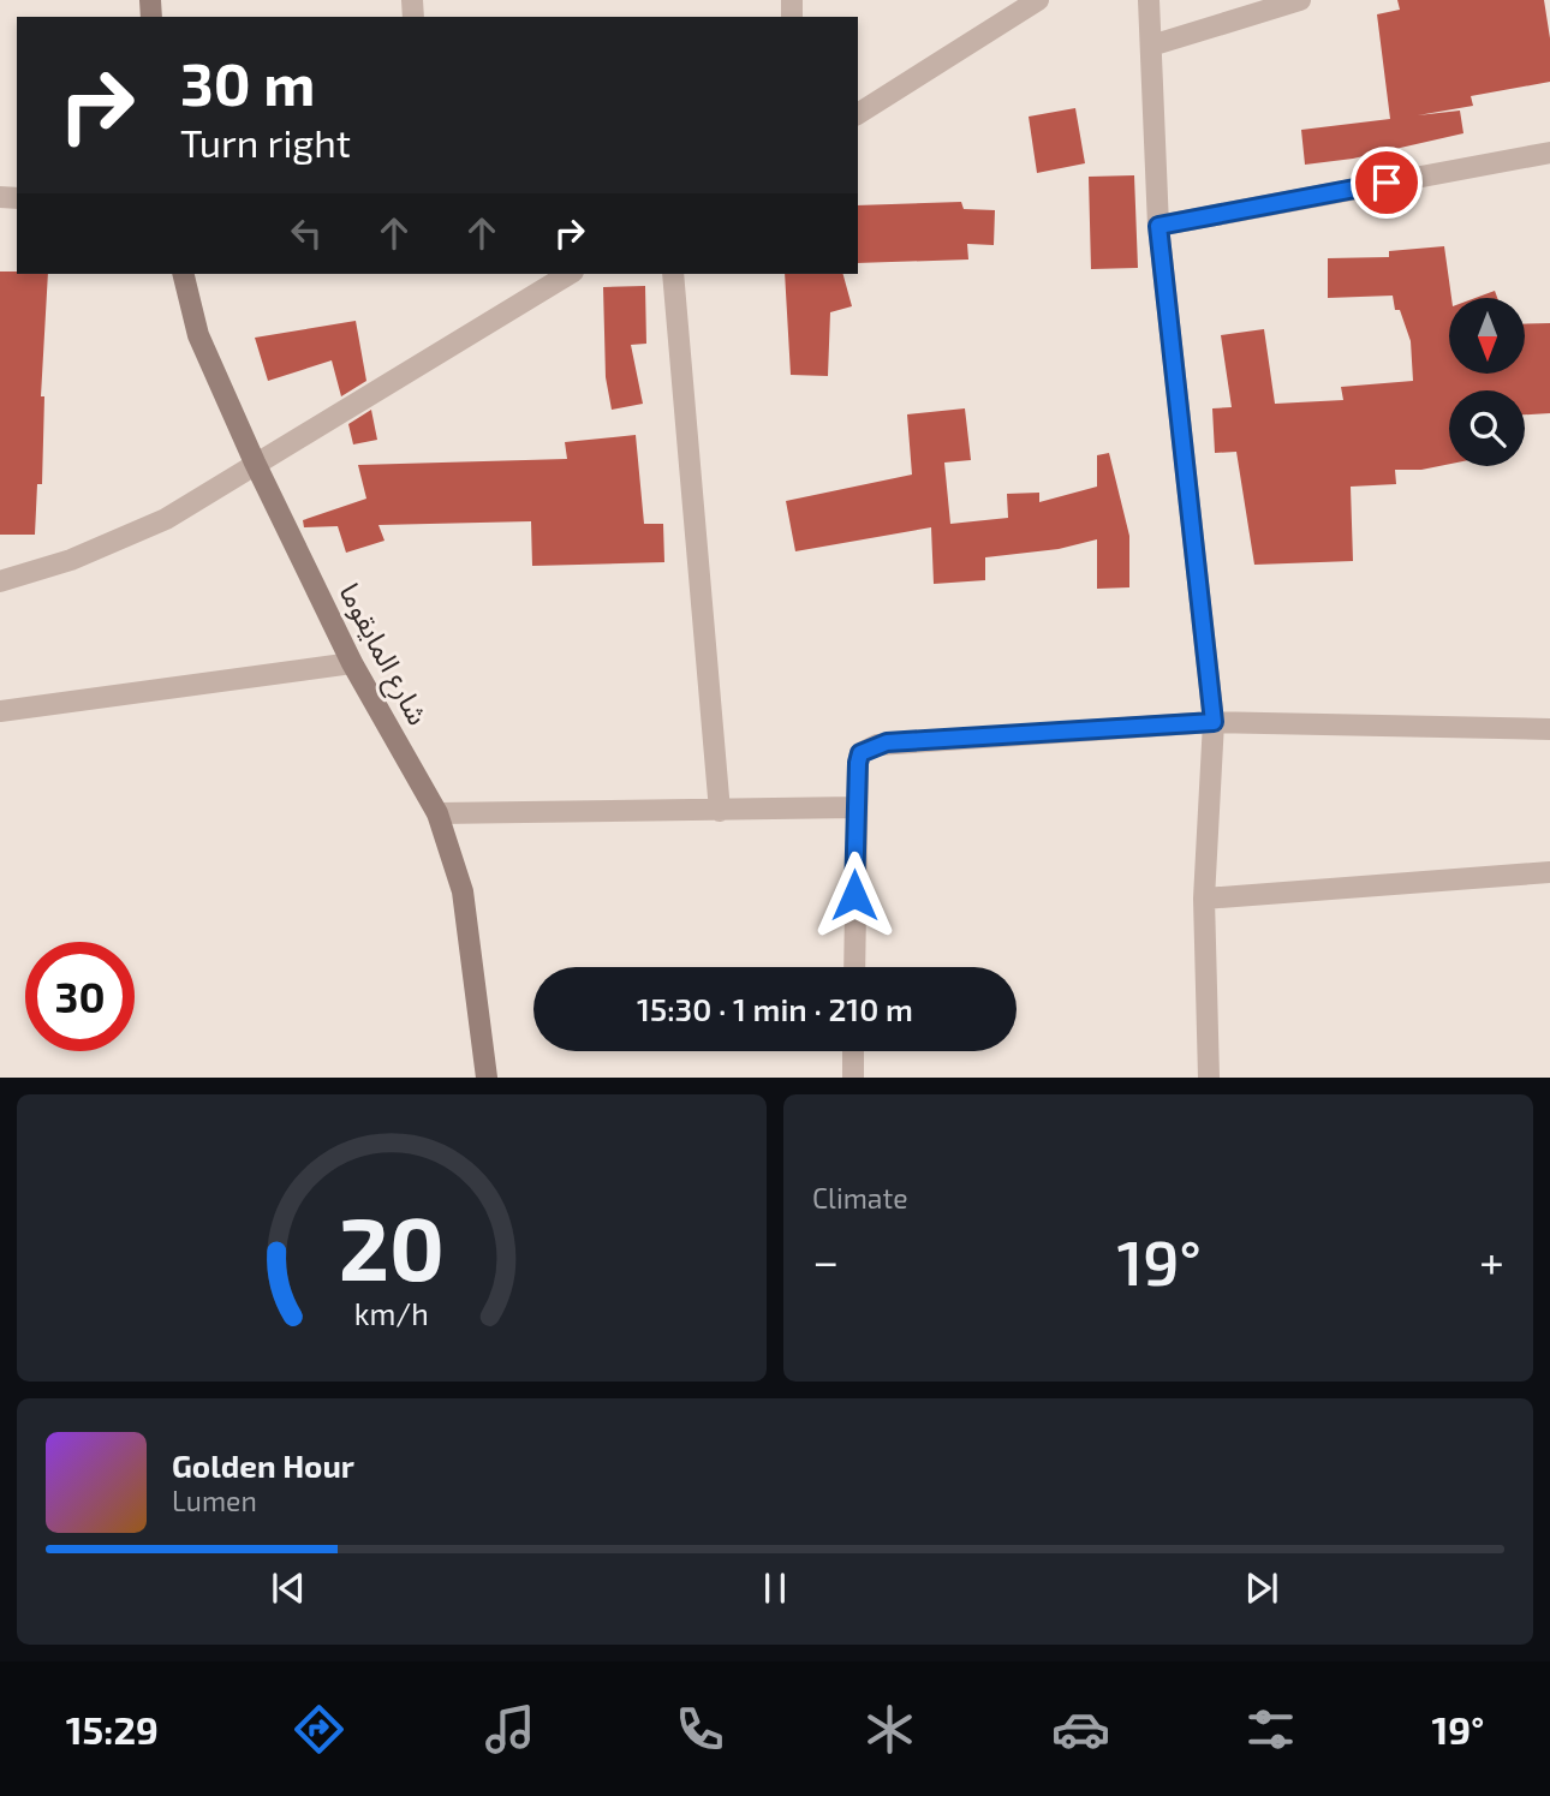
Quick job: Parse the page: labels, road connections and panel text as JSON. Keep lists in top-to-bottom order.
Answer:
{
  "streets": {
    "street": ["شارع المايقوما"]
  },
  "north": "bottom",
  "page": {
    "turn": ["30 m", "Turn right"],
    "limit": "30",
    "trip": "15:30 · 1 min · 210 m",
    "tile": "Climate",
    "heat": ["−", "19°", "+"],
    "song": ["Golden Hour", "Lumen"],
    "tabs": ["15:29", "19°"],
    "gauge": ["20", "km/h"]
  }
}
